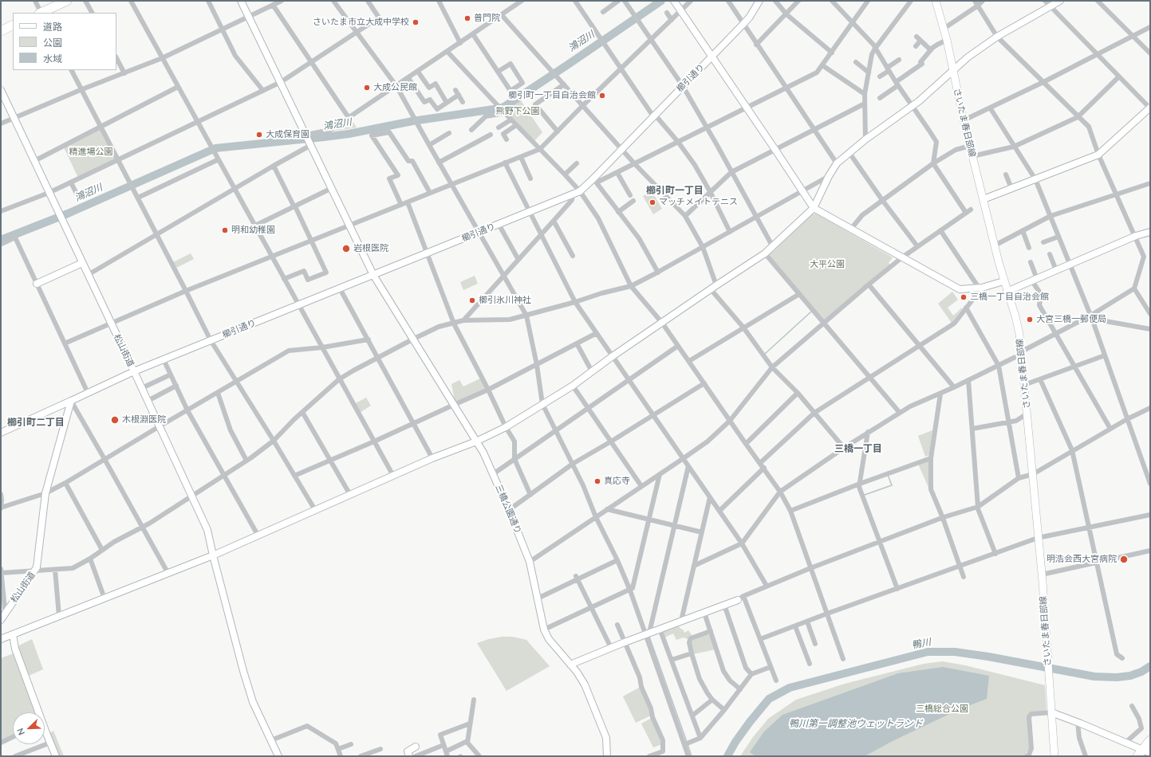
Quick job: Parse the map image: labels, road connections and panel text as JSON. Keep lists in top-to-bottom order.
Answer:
{
  "streets": {
    "main road": ["さいたま春日部線"],
    "street": ["櫛引通り", "松山街道", "三橋公園通り"]
  },
  "crossings": [
    ["櫛引通り", "松山街道"],
    ["櫛引通り", "三橋公園通り"]
  ],
  "districts": ["櫛引町一丁目", "櫛引町二丁目", "三橋一丁目"],
  "water": ["鴻沼川", "鴨川", "鴨川第一調整池ウェットランド"],
  "parks": [
    "熊野下公園",
    "精進場公園",
    "大平公園",
    "三橋総合公園"
  ],
  "places": [
    "普門院",
    "さいたま市立大成中学校",
    "大成公民館",
    "櫛引町一丁目自治会館",
    "大成保育園",
    "マッチメイトテニス",
    "明和幼稚園",
    "岩根医院",
    "三橋一丁目自治会館",
    "櫛引氷川神社",
    "大宮三橋一郵便局",
    "木根淵医院",
    "真応寺",
    "明浩会西大宮病院"
  ],
  "legend": ["道路", "公園", "水域"],
  "north": "bottom left"
}
